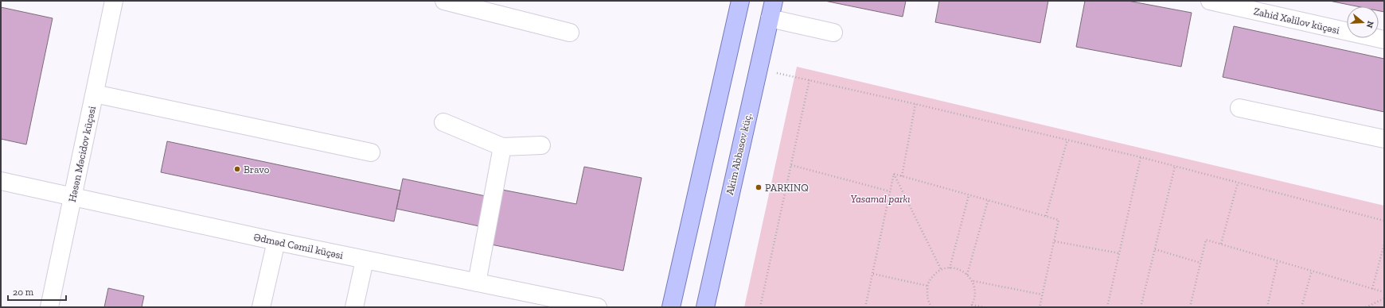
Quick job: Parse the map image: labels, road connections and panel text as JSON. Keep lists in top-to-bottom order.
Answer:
{
  "streets": {
    "main road": ["Akim Abbasov küç."],
    "street": ["Zahid Xəlilov küçəsi", "Həsən Məcidov küçəsi", "Ədməd Cəmil küçəsi"]
  },
  "crossings": [
    ["Həsən Məcidov küçəsi", "Ədməd Cəmil küçəsi"]
  ],
  "parks": ["Yasamal parkı"],
  "places": ["Bravo", "PARKINQ"],
  "scale_bar": "20 m",
  "north": "right"
}
